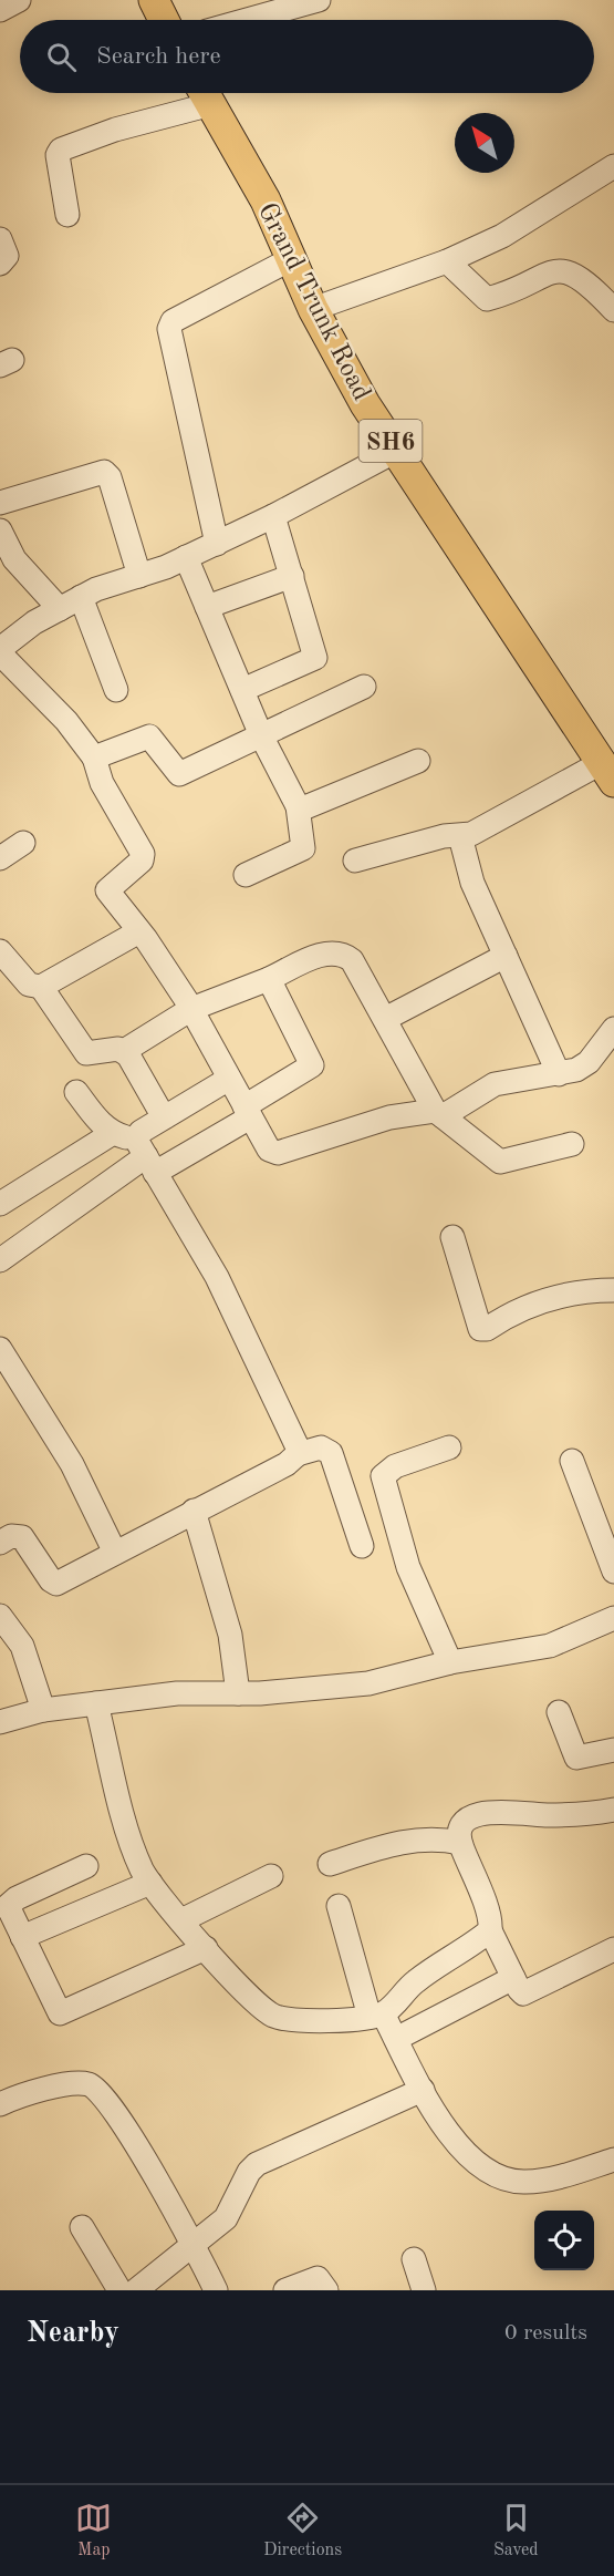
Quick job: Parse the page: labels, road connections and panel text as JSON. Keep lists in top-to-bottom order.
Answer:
{
  "streets": {
    "main road": ["Grand Trunk Road", "SH6"]
  },
  "north": "top left",
  "page": {
    "search": "Search here",
    "heading": ["Nearby", "0 results"],
    "nav": ["Map", "Directions", "Saved"]
  }
}
